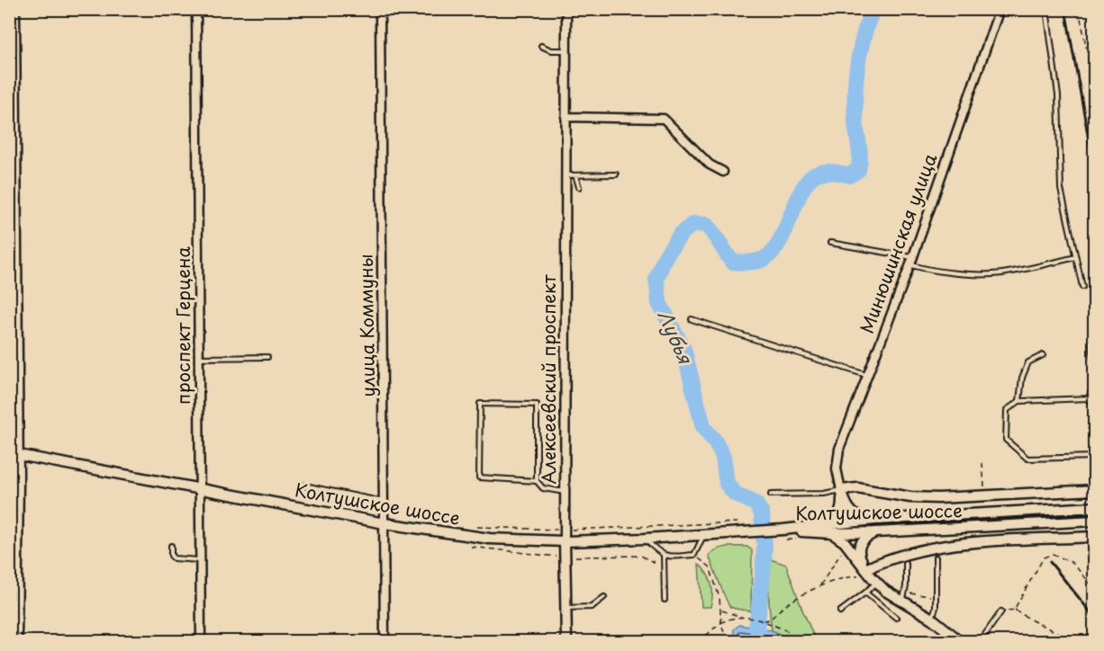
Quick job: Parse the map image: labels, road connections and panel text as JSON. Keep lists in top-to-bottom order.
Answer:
{
  "streets": {
    "street": [
      "Минюшинская улица",
      "проспект Герцена",
      "улица Коммуны",
      "Алексеевский проспект",
      "Колтушское шоссе"
    ]
  },
  "crossings": [
    ["Минюшинская улица", "Колтушское шоссе"],
    ["проспект Герцена", "Колтушское шоссе"],
    ["улица Коммуны", "Колтушское шоссе"],
    ["Алексеевский проспект", "Колтушское шоссе"]
  ],
  "water": ["Лубья"]
}
